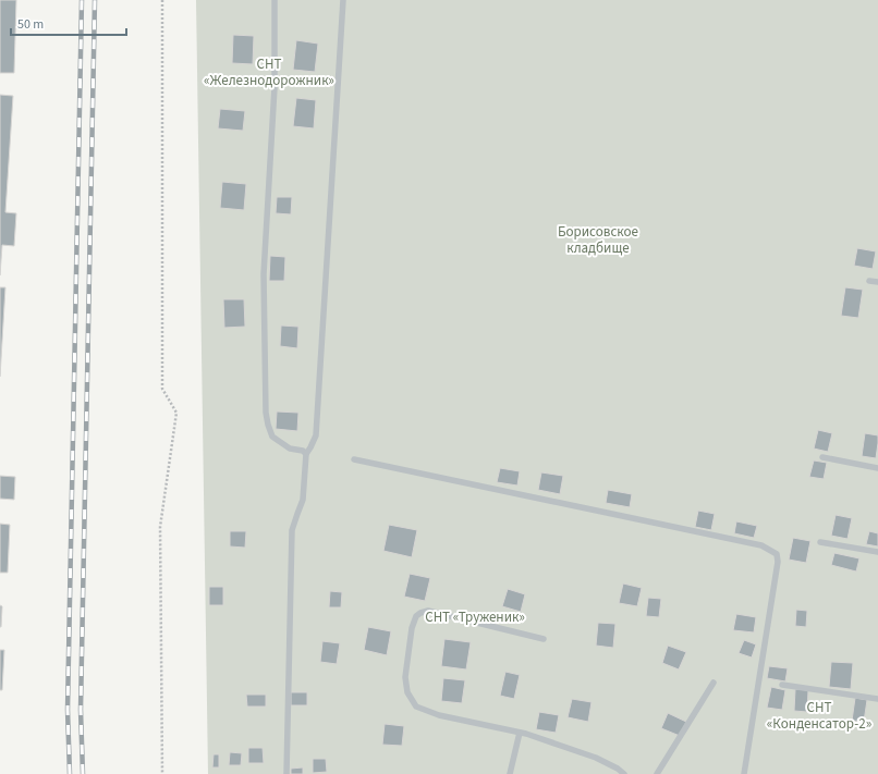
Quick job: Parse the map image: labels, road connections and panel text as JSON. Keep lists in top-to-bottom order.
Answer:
{
  "parks": [
    "СНТ «Железнодорожник»",
    "Борисовское кладбище",
    "СНТ «Труженик»",
    "СНТ «Конденсатор-2»"
  ],
  "scale_bar": "50 m"
}
